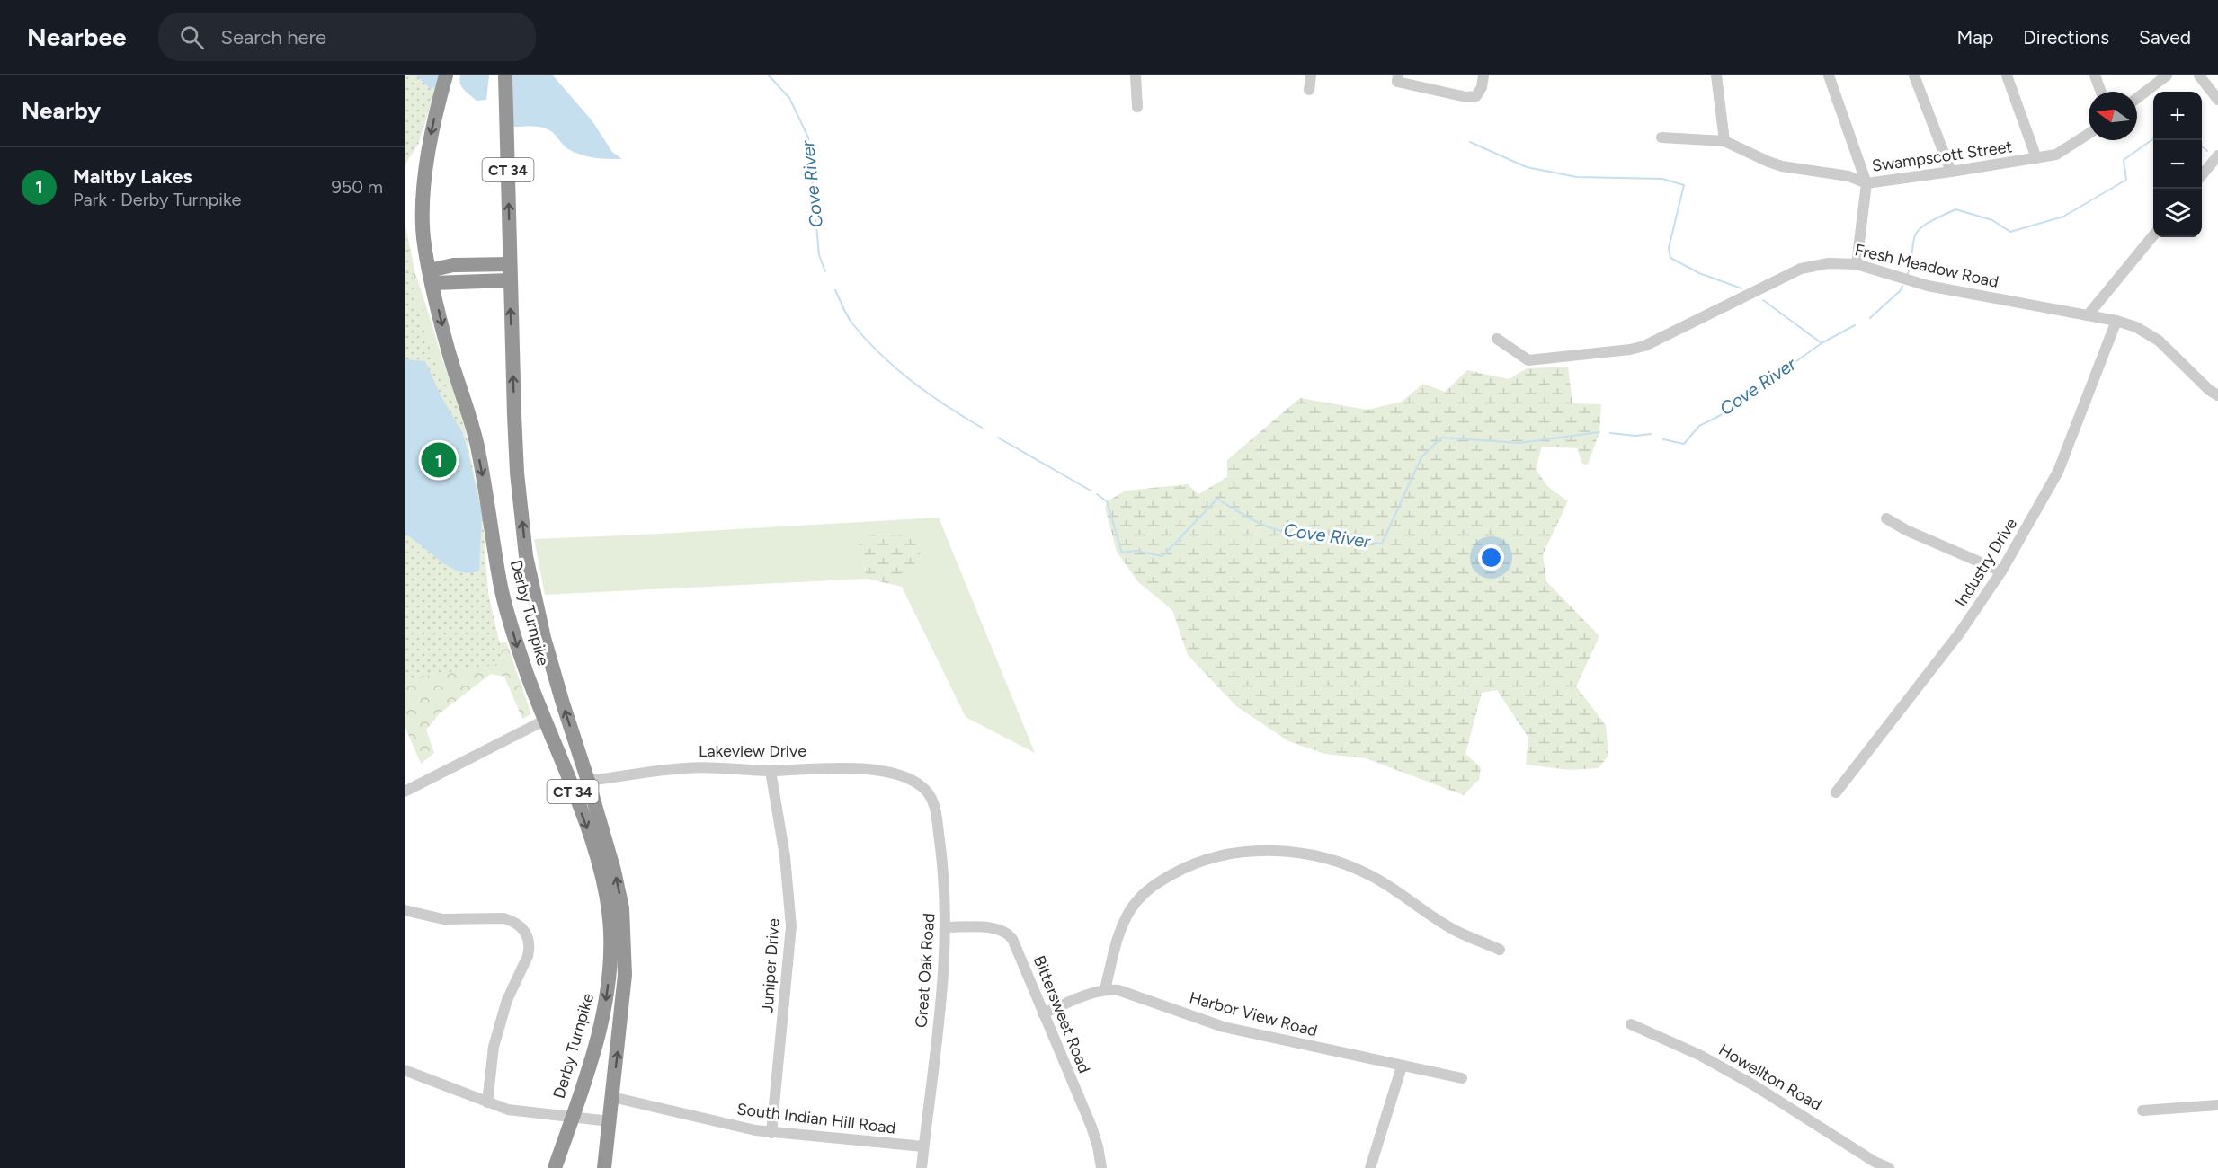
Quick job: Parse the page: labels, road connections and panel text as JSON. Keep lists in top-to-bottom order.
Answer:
{
  "streets": {
    "highway": ["CT 34", "Derby Turnpike"],
    "street": [
      "Swampscott Street",
      "Fresh Meadow Road",
      "Industry Drive",
      "Lakeview Drive",
      "Juniper Drive",
      "Great Oak Road",
      "Bittersweet Road",
      "Harbor View Road",
      "Howellton Road",
      "South Indian Hill Road"
    ]
  },
  "crossings": [
    ["Fresh Meadow Road", "Industry Drive"],
    ["Derby Turnpike", "Lakeview Drive"],
    ["Derby Turnpike", "South Indian Hill Road"],
    ["Lakeview Drive", "Juniper Drive"],
    ["Lakeview Drive", "Great Oak Road"],
    ["Juniper Drive", "South Indian Hill Road"],
    ["Great Oak Road", "Bittersweet Road"],
    ["Great Oak Road", "South Indian Hill Road"]
  ],
  "water": ["Cove River"],
  "north": "left",
  "page": {
    "header": "Nearbee",
    "search": "Search here",
    "nav": ["Map", "Directions", "Saved"],
    "heading": "Nearby",
    "map_buttons": ["+", "−"],
    "list": [
      {
        "mark": "1",
        "name": "Maltby Lakes",
        "note": "Park · Derby Turnpike",
        "value": "950 m"
      }
    ],
    "pins": "1"
  }
}
